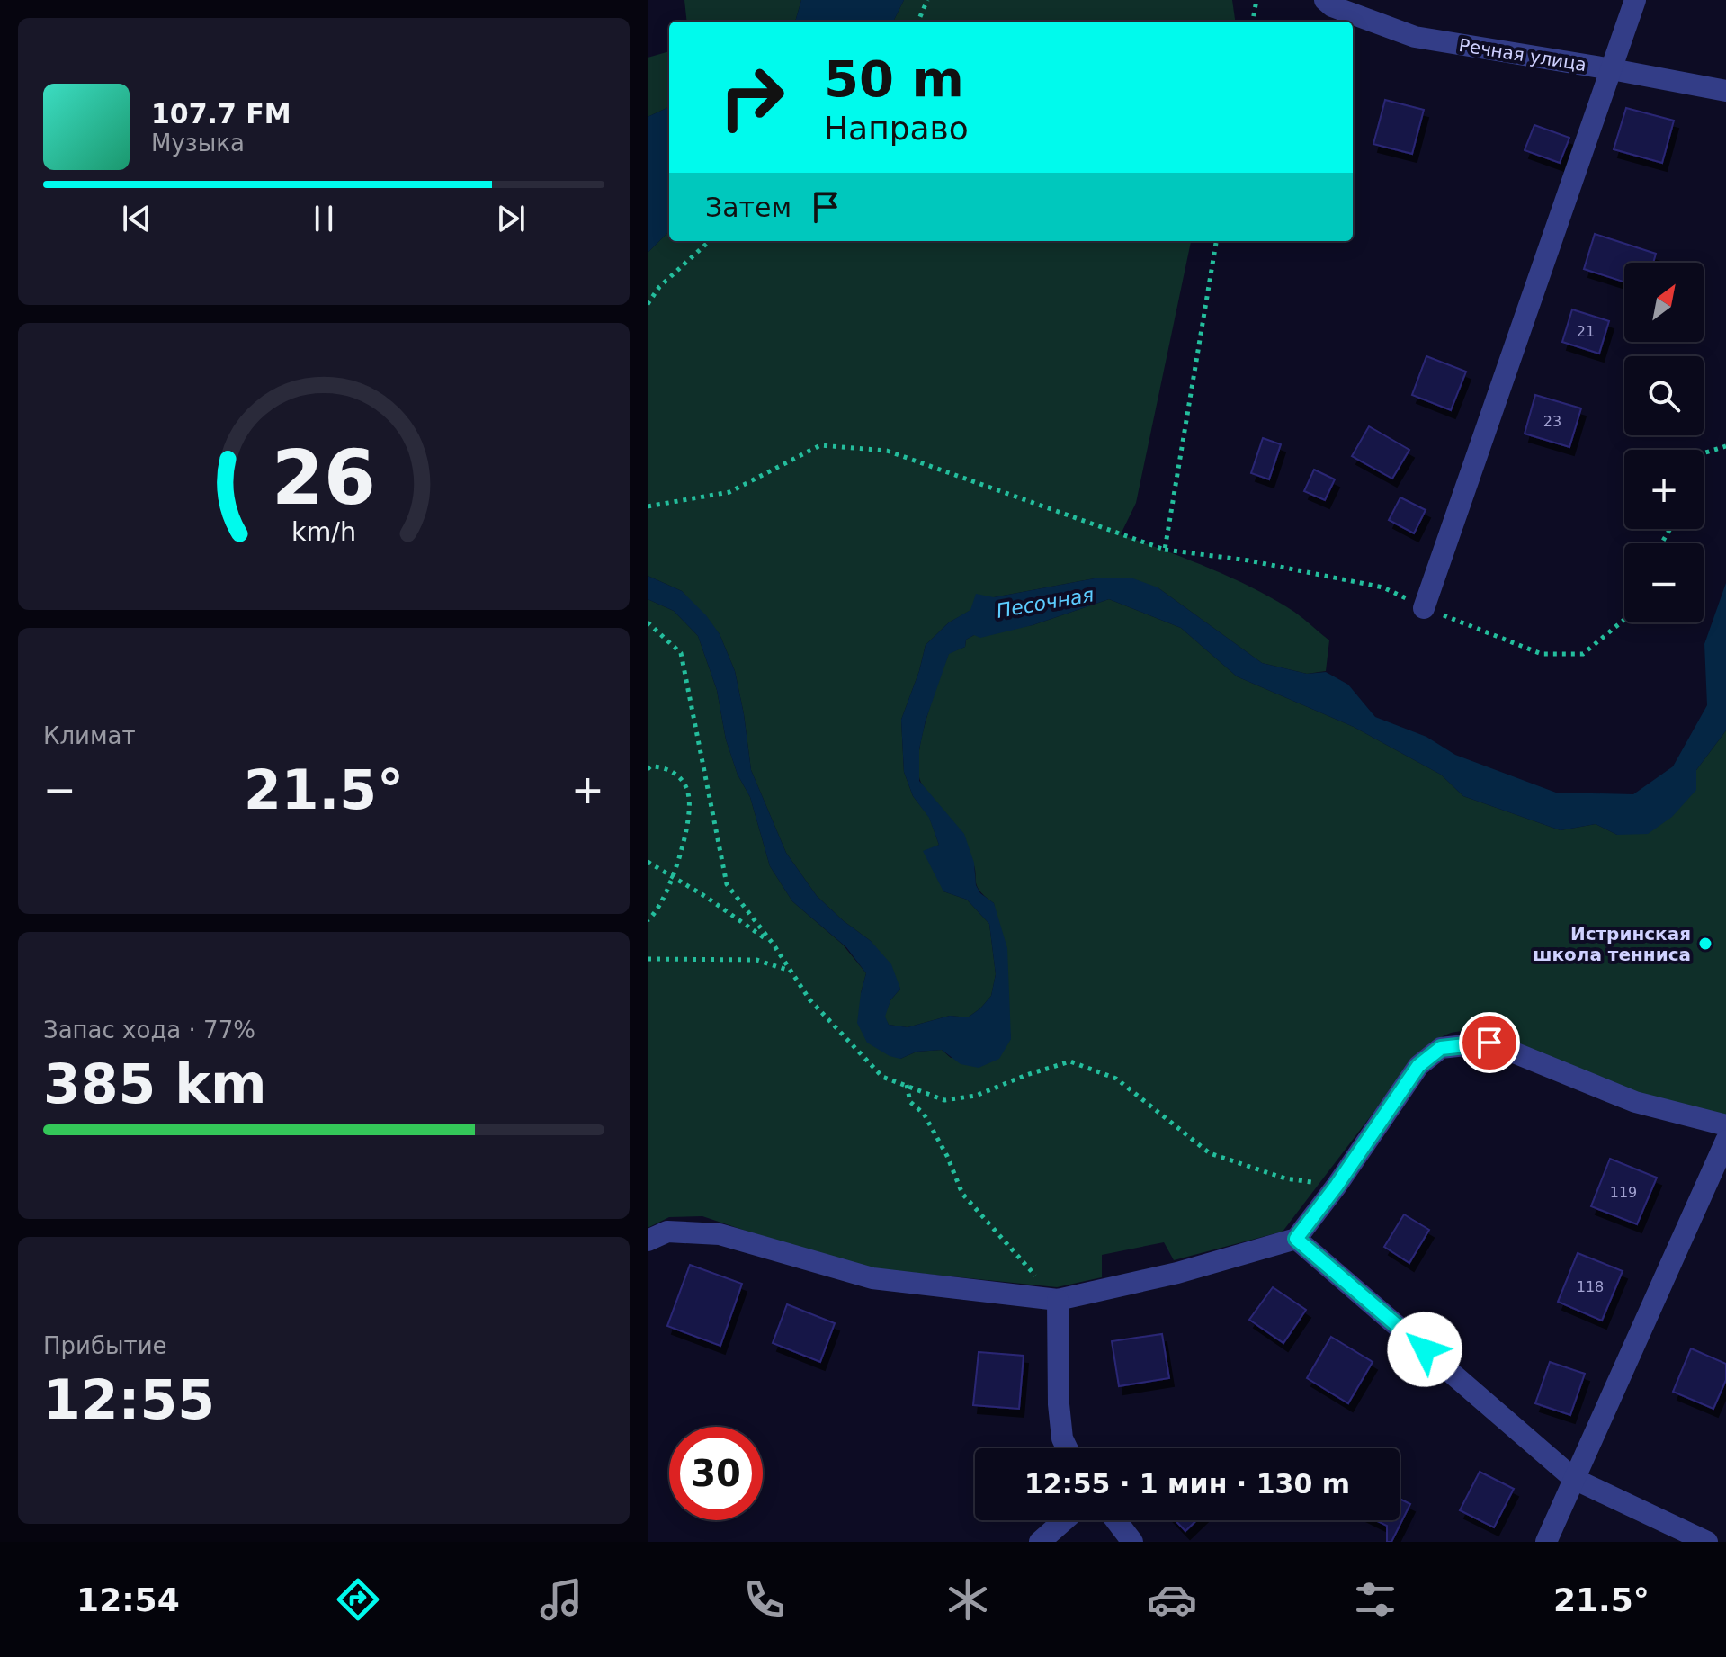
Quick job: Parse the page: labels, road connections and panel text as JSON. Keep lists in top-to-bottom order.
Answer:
{
  "streets": {
    "street": ["Речная улица"]
  },
  "water": ["Песочная"],
  "places": ["Истринская школа тенниса"],
  "house_numbers": [
    "21",
    "23",
    "119",
    "118"
  ],
  "north": "top right",
  "page": {
    "turn": ["50 m", "Направо"],
    "song": ["107.7 FM", "Музыка"],
    "then": "Затем",
    "map_buttons": ["+", "−"],
    "tile": [
      "Климат",
      ["Запас хода · 77%", "385 km"],
      ["Прибытие", "12:55"]
    ],
    "heat": ["−", "21.5°", "+"],
    "limit": "30",
    "trip": "12:55 · 1 мин · 130 m",
    "tabs": ["12:54", "21.5°"],
    "gauge": ["26", "km/h"]
  }
}
